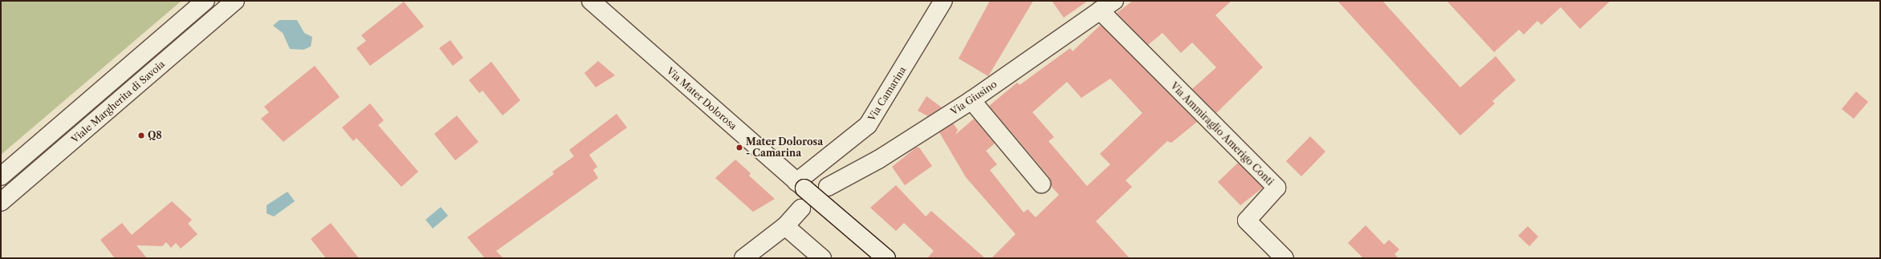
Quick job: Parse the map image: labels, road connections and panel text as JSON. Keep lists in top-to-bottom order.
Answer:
{
  "streets": {
    "street": [
      "Via Camarina",
      "Via Giusino",
      "Via Mater Dolorosa",
      "Viale Margherita di Savoia",
      "Via Ammiraglio Amerigo Conti"
    ]
  },
  "crossings": [
    ["Via Camarina", "Via Mater Dolorosa"],
    ["Via Giusino", "Via Ammiraglio Amerigo Conti"]
  ],
  "places": ["Q8", "Mater Dolorosa - Camarina"]
}
